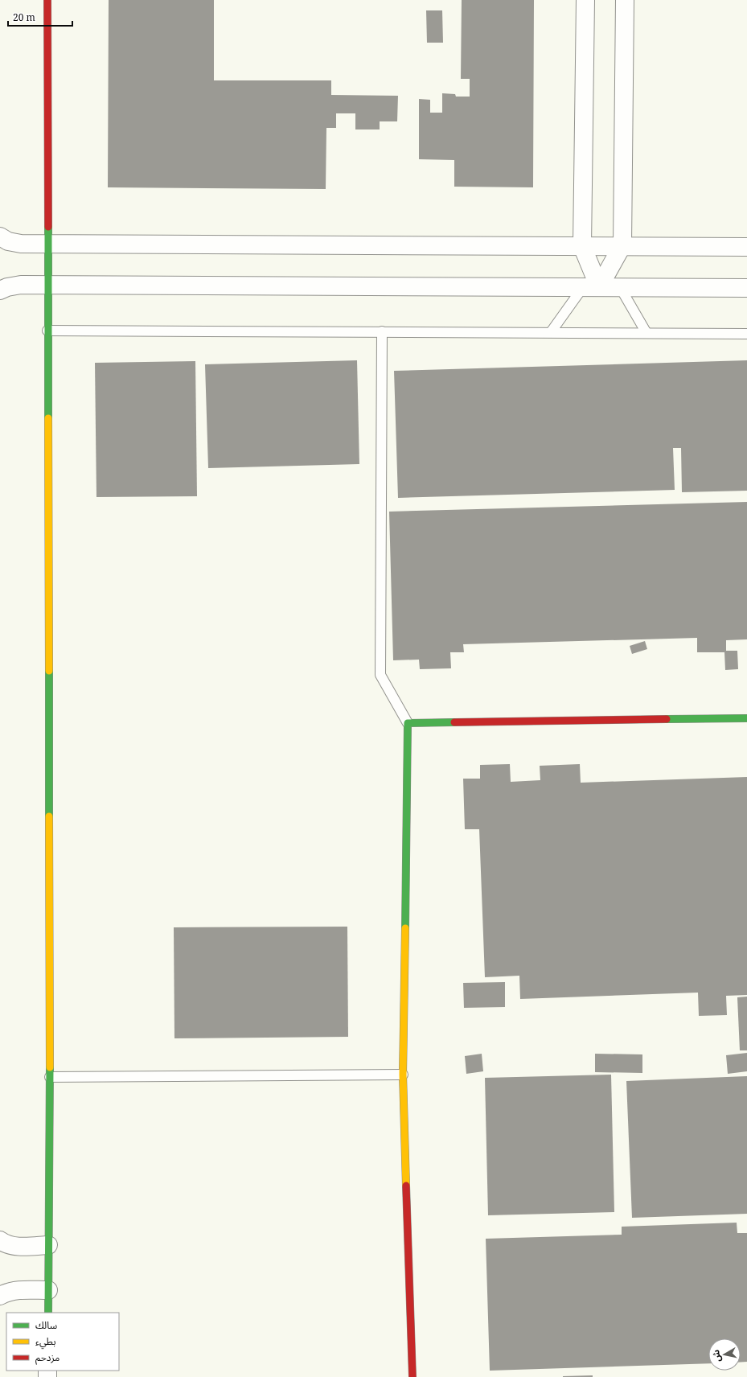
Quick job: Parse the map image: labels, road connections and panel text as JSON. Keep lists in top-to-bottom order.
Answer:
{
  "legend": ["سالك", "بطيء", "مزدحم"],
  "scale_bar": "20 m",
  "north": "left"
}
